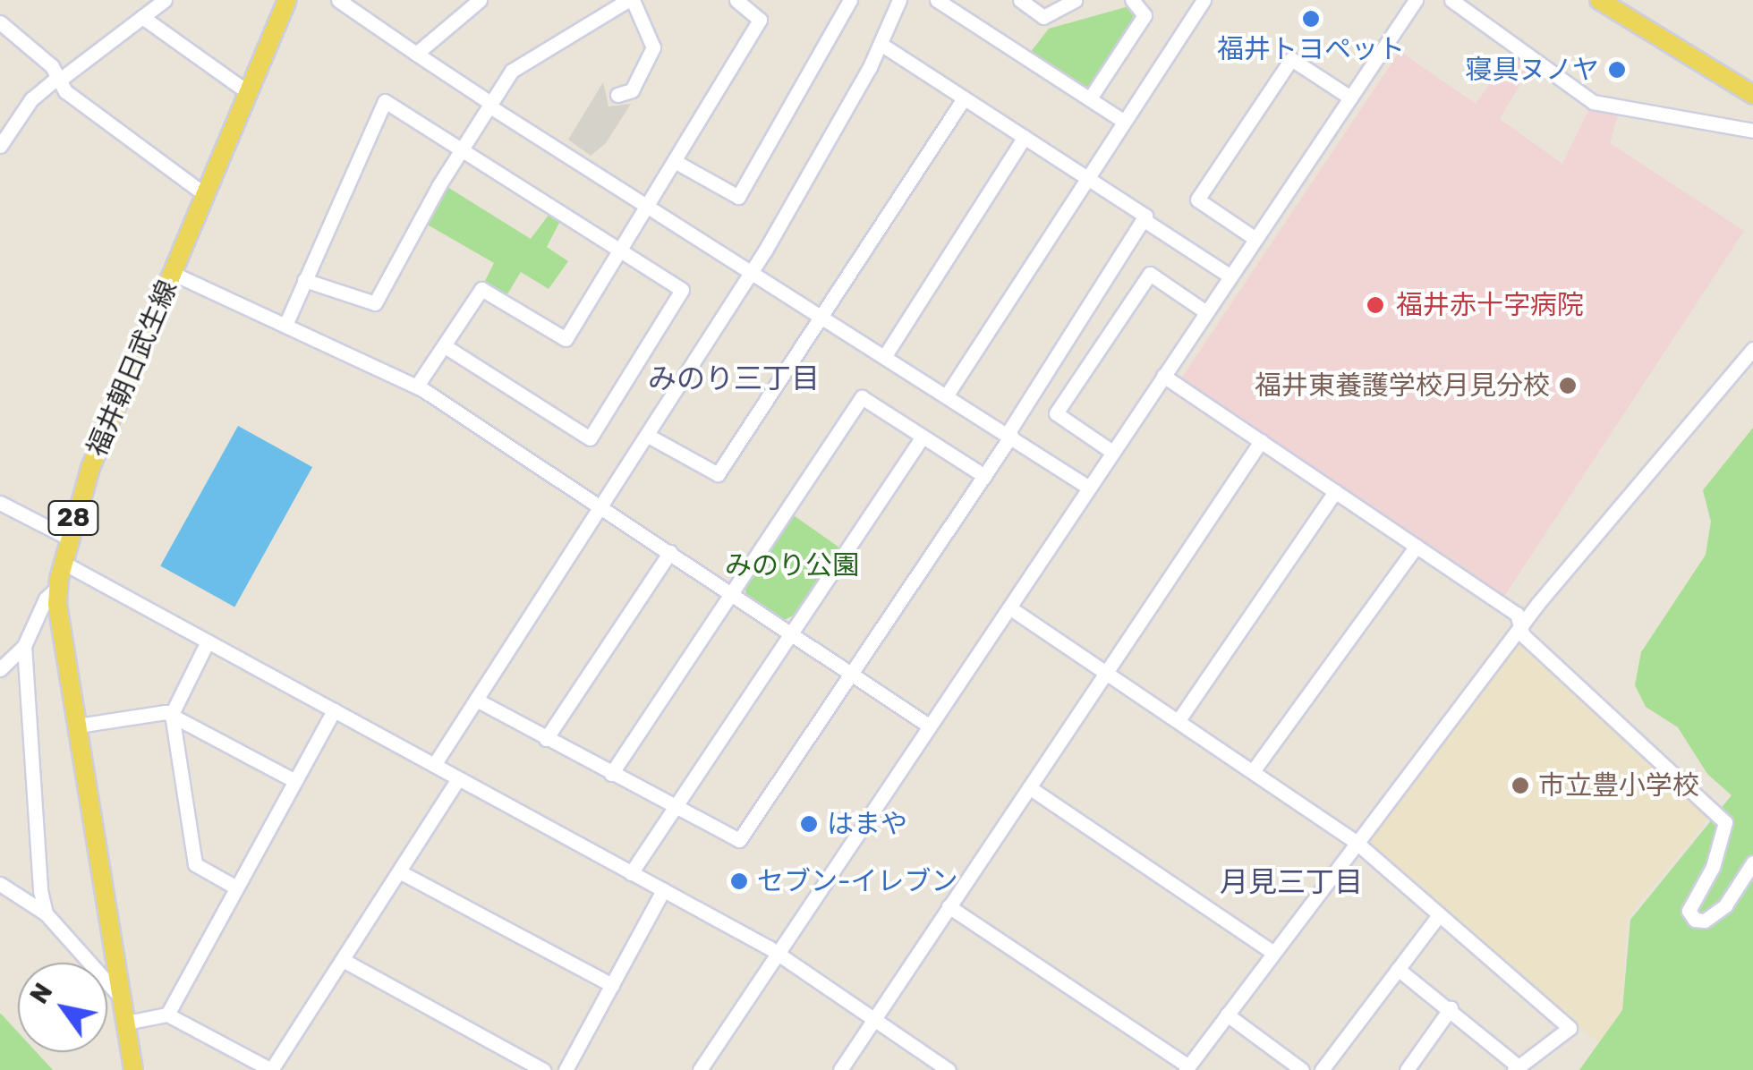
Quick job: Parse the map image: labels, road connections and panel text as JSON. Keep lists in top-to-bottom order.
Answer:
{
  "streets": {
    "main road": ["福井朝日武生線", "28"]
  },
  "districts": ["みのり三丁目", "月見三丁目"],
  "parks": ["みのり公園"],
  "places": [
    "福井トヨペット",
    "寝具ヌノヤ",
    "福井赤十字病院",
    "福井東養護学校月見分校",
    "市立豊小学校",
    "はまや",
    "セブン-イレブン"
  ],
  "north": "top left"
}
